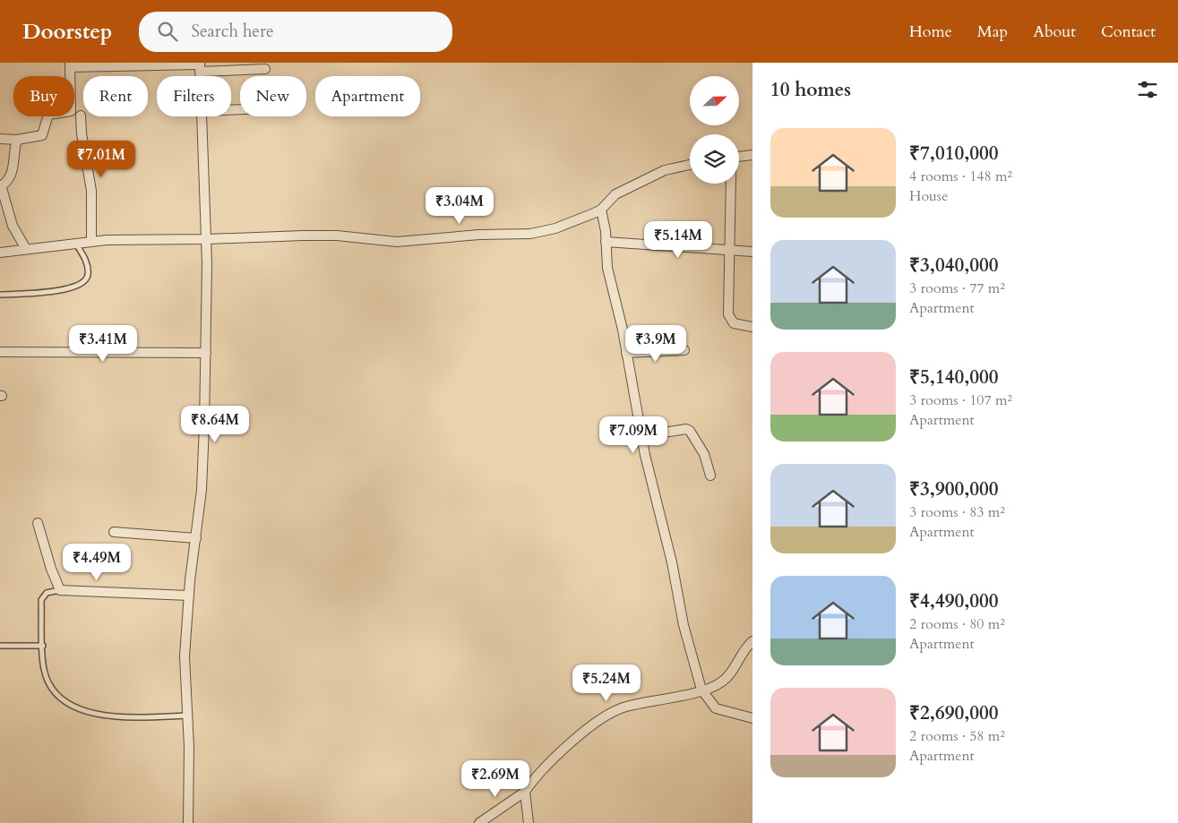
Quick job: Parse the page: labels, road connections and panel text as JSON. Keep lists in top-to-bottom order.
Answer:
{
  "north": "right",
  "page": {
    "header": "Doorstep",
    "search": "Search here",
    "nav": [
      "Home",
      "Map",
      "About",
      "Contact"
    ],
    "heading": "10 homes",
    "chip": [
      "Buy",
      "Rent",
      "Filters",
      "New",
      "Apartment"
    ],
    "list": [
      {
        "name": "₹7,010,000",
        "note": "4 rooms · 148 m² · House"
      },
      {
        "name": "₹3,040,000",
        "note": "3 rooms · 77 m² · Apartment"
      },
      {
        "name": "₹5,140,000",
        "note": "3 rooms · 107 m² · Apartment"
      },
      {
        "name": "₹3,900,000",
        "note": "3 rooms · 83 m² · Apartment"
      },
      {
        "name": "₹4,490,000",
        "note": "2 rooms · 80 m² · Apartment"
      },
      {
        "name": "₹2,690,000",
        "note": "2 rooms · 58 m² · Apartment"
      }
    ],
    "price": [
      "₹7.01M",
      "₹3.04M",
      "₹5.14M",
      "₹3.41M",
      "₹3.9M",
      "₹8.64M",
      "₹7.09M",
      "₹4.49M",
      "₹5.24M",
      "₹2.69M"
    ]
  }
}
